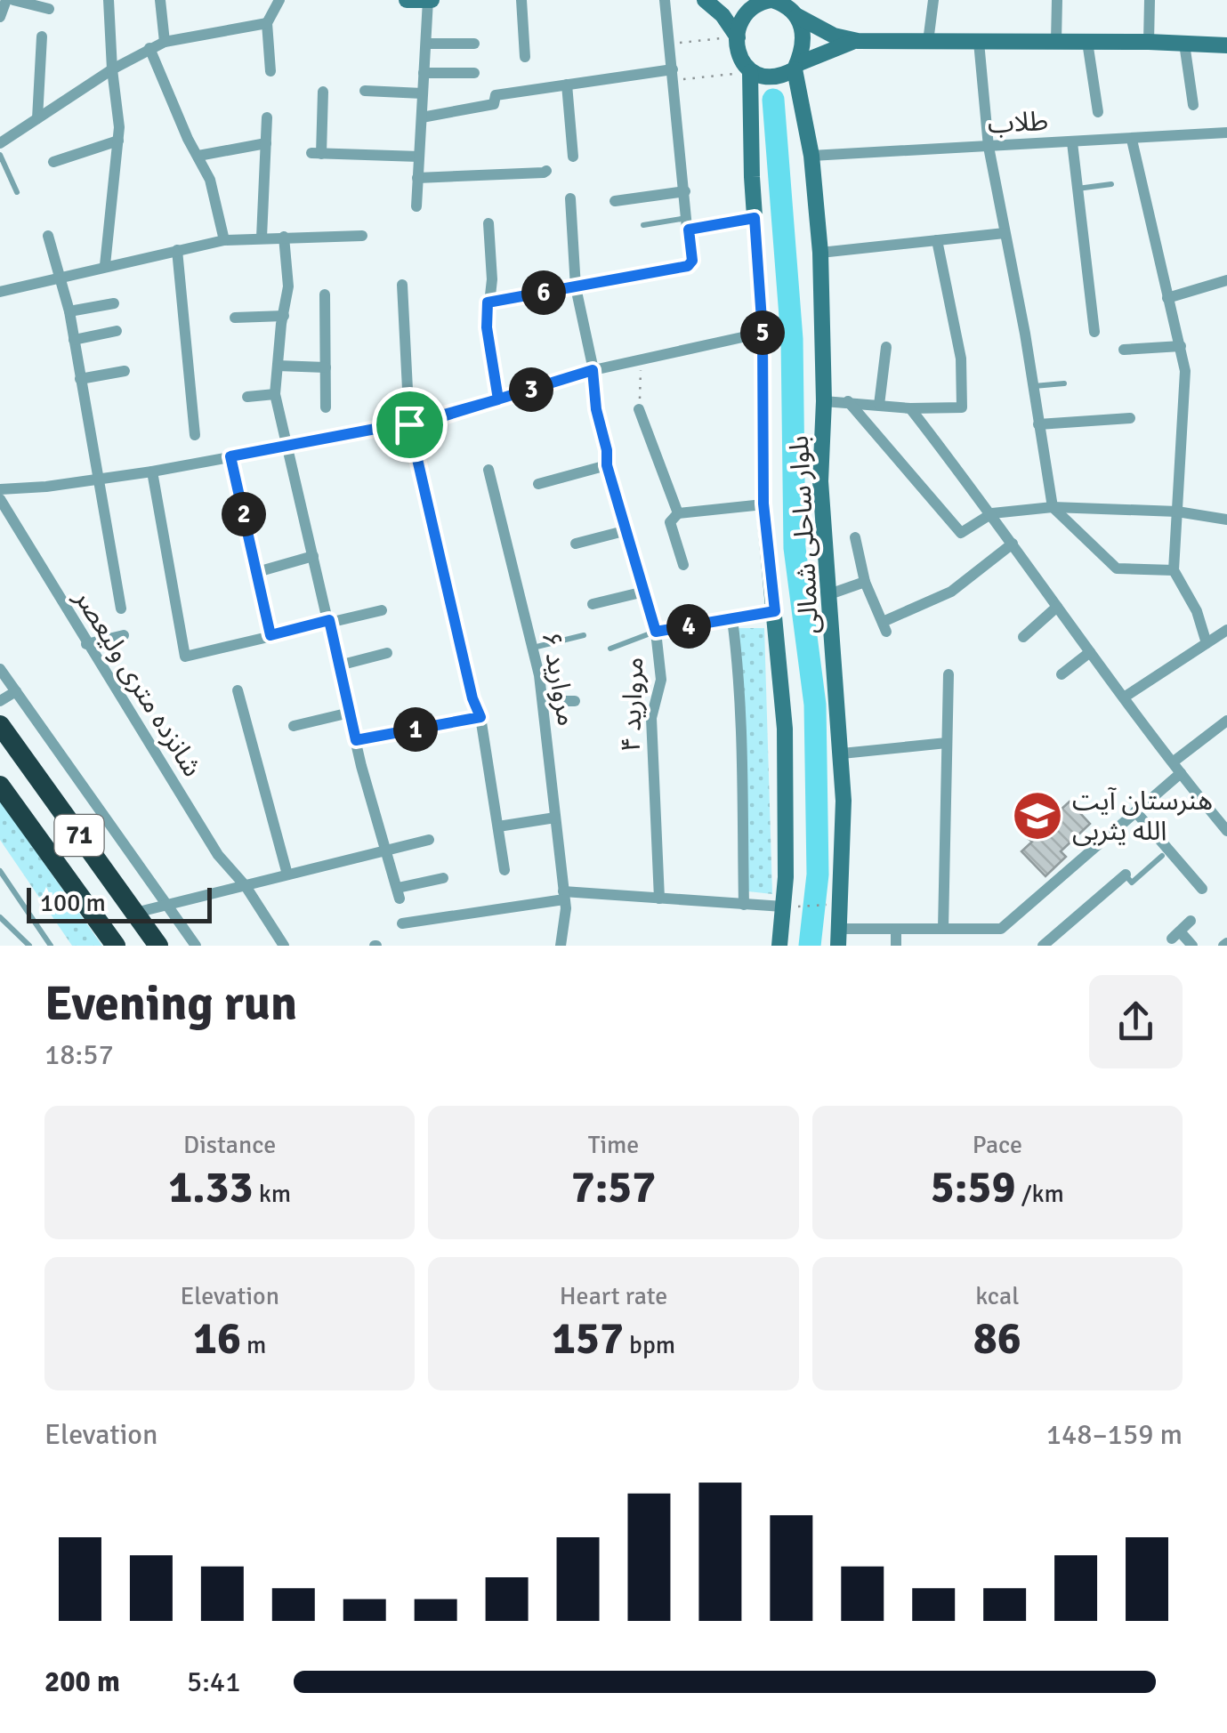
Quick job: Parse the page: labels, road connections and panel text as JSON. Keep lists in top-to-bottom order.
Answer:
{
  "streets": {
    "highway": ["71"],
    "main road": ["بلوار ساحلی شمالی"],
    "street": [
      "طلاب",
      "مروارید ۶",
      "شانزده متری ولیعصر",
      "مروارید ۴"
    ]
  },
  "crossings": [
    ["طلاب", "بلوار ساحلی شمالی"]
  ],
  "places": {
    "school or university": ["هنرستان آیت الله یثربی"]
  },
  "scale_bar": "100 m",
  "page": {
    "pins": [
      "6",
      "5",
      "3",
      "2",
      "4",
      "1"
    ],
    "scale": "100 m",
    "heading": ["Evening run", "18:57"],
    "stats": [
      ["Distance", "1.33 km"],
      ["Time", "7:57"],
      ["Pace", "5:59 /km"],
      ["Elevation", "16 m"],
      ["Heart rate", "157 bpm"],
      ["kcal", "86"]
    ],
    "chart": ["Elevation", "148–159 m"],
    "list": [
      {
        "name": "200 m",
        "note": "5:41"
      }
    ]
  }
}
